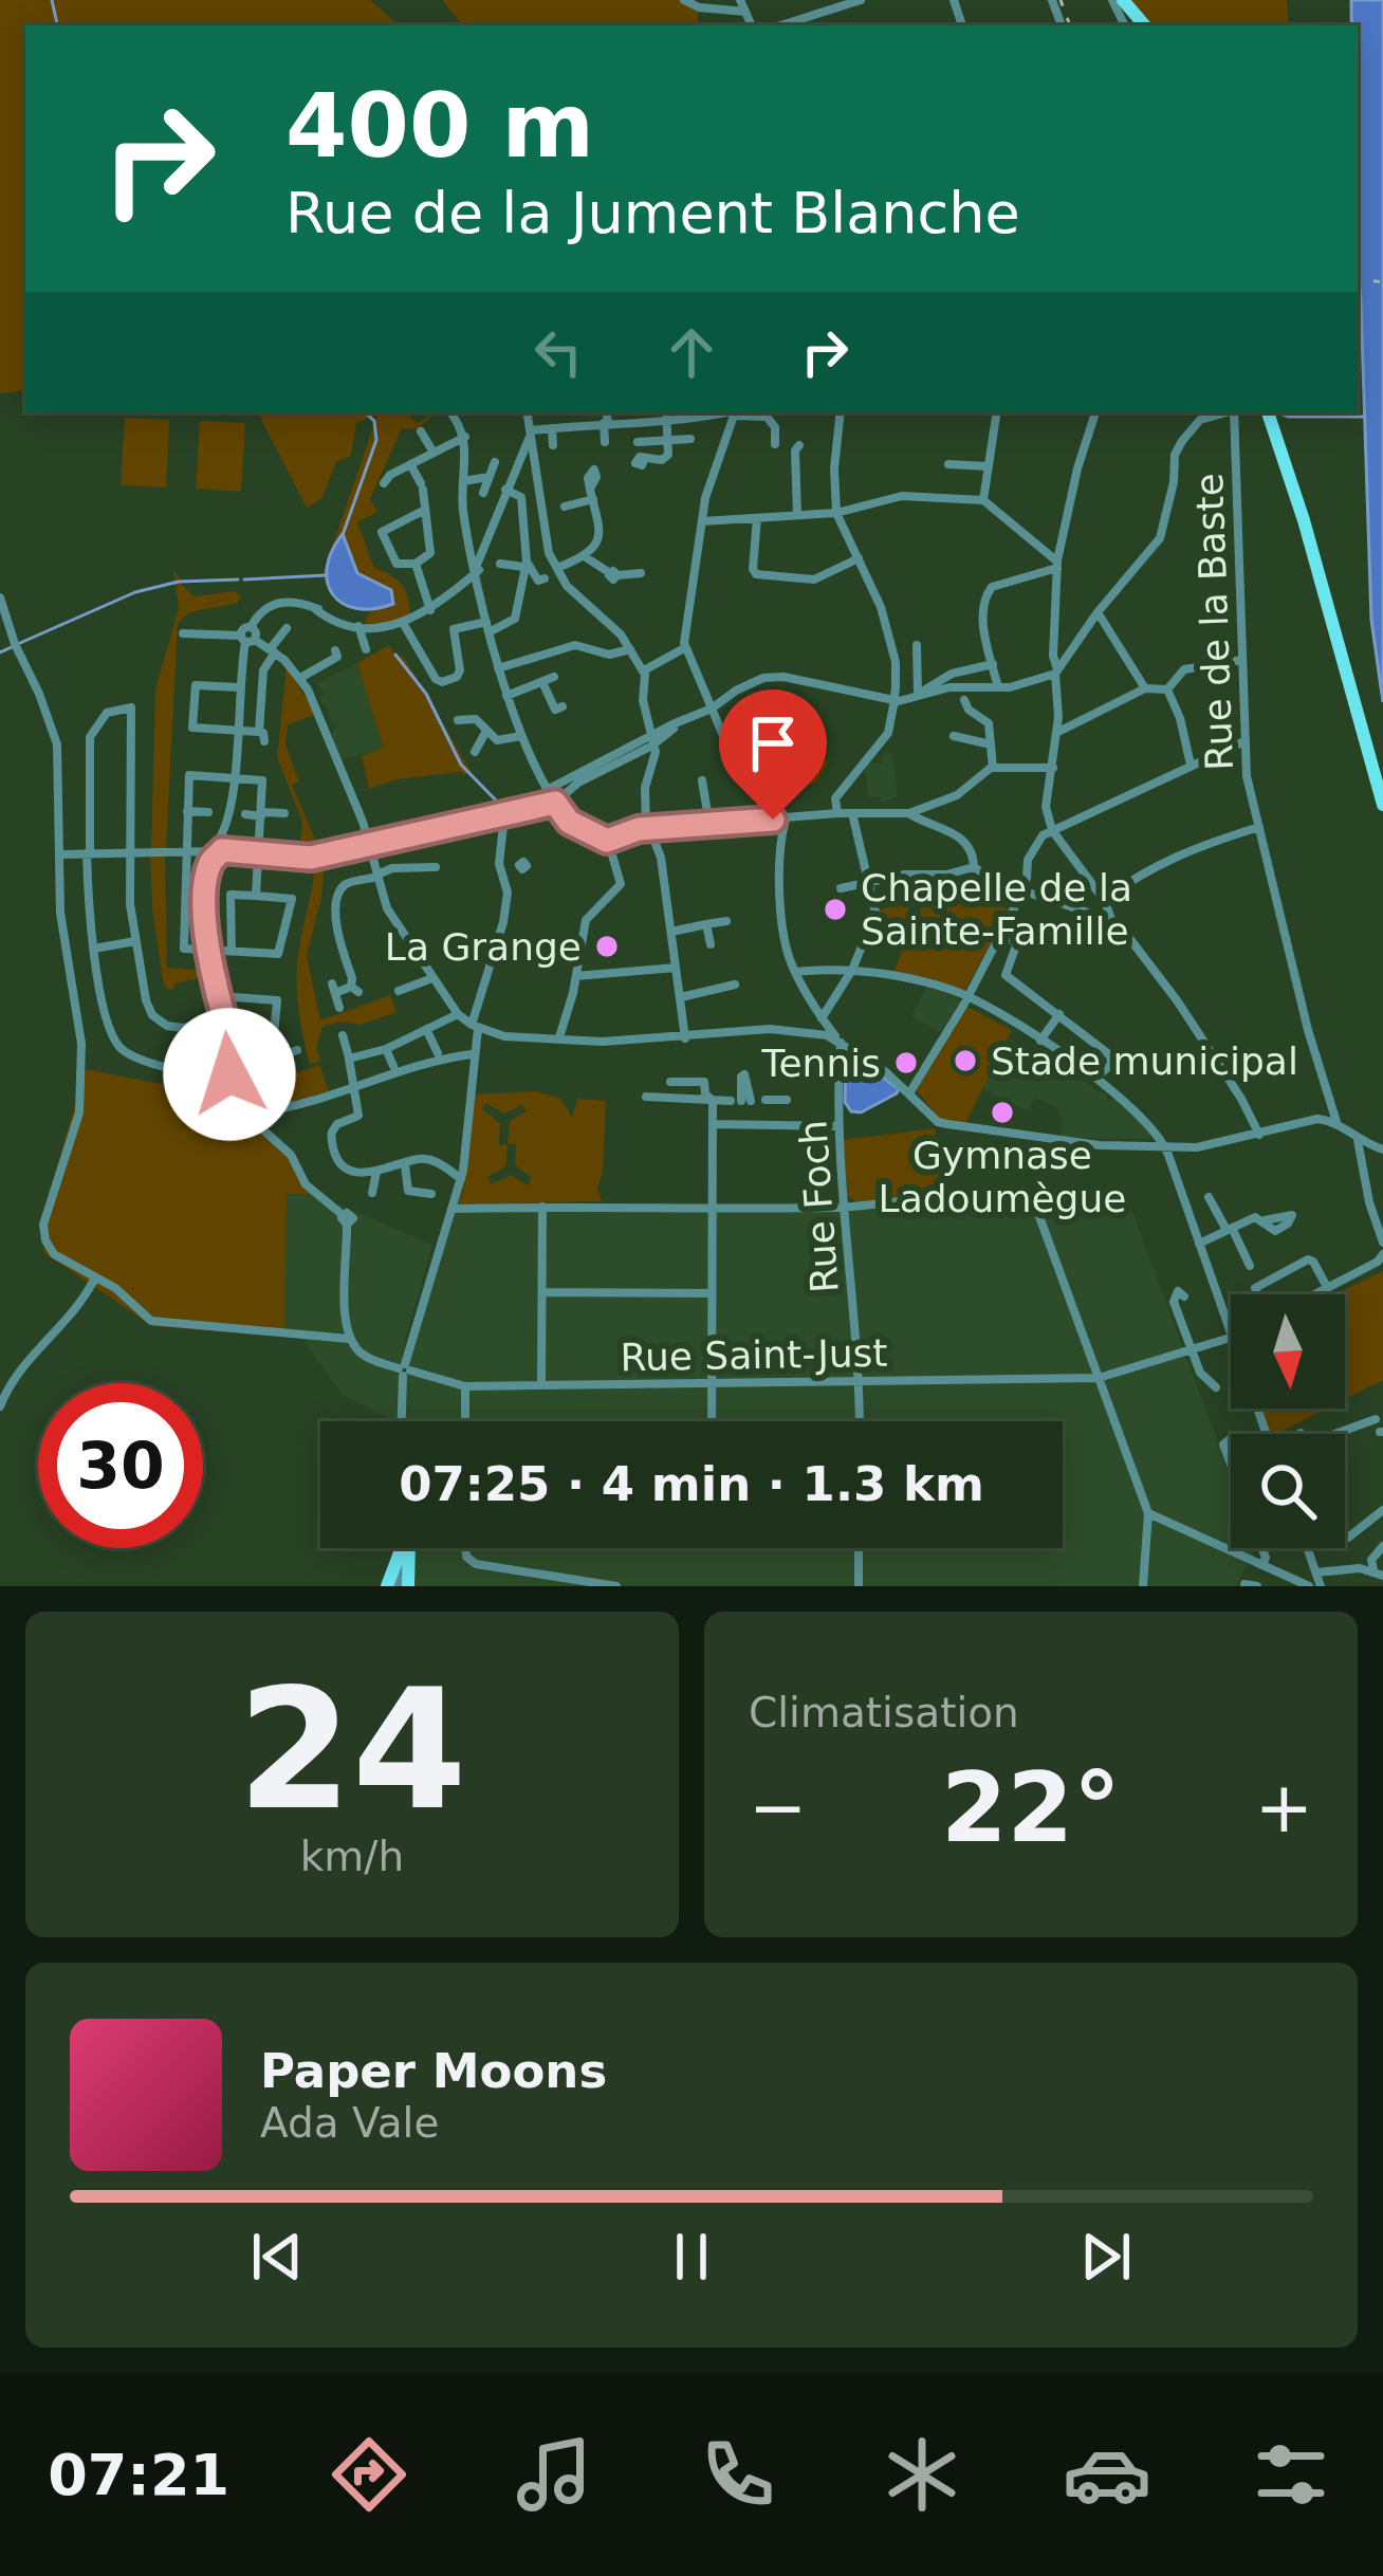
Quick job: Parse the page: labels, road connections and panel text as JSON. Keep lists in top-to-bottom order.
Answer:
{
  "streets": {
    "street": ["Rue de la Baste", "Rue Foch", "Rue Saint-Just"]
  },
  "crossings": [
    ["Rue Foch", "Rue Saint-Just"]
  ],
  "places": [
    "Chapelle de la Sainte-Famille",
    "La Grange",
    "Stade municipal",
    "Tennis",
    "Gymnase Ladoumègue"
  ],
  "north": "bottom",
  "page": {
    "turn": ["400 m", "Rue de la Jument Blanche"],
    "limit": "30",
    "trip": "07:25 · 4 min · 1.3 km",
    "tile": [
      ["24", "km/h"],
      "Climatisation"
    ],
    "heat": ["−", "22°", "+"],
    "song": ["Paper Moons", "Ada Vale"],
    "tabs": "07:21"
  }
}
